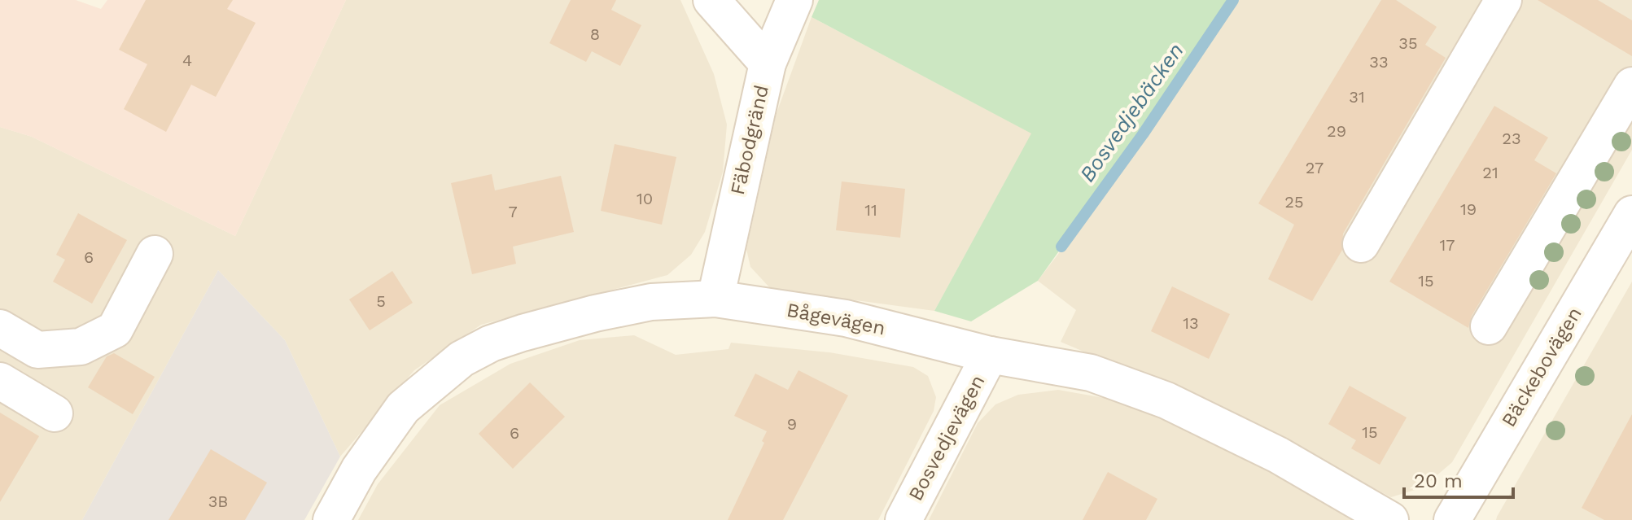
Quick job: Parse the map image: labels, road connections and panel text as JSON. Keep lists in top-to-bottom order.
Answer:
{
  "streets": {
    "street": [
      "Fäbodgränd",
      "Bågevägen",
      "Bäckebovägen",
      "Bosvedjevägen"
    ]
  },
  "crossings": [
    ["Fäbodgränd", "Bågevägen"],
    ["Bågevägen", "Bosvedjevägen"]
  ],
  "water": ["Bosvedjebäcken"],
  "house_numbers": [
    "8",
    "35",
    "4",
    "33",
    "31",
    "29",
    "23",
    "27",
    "21",
    "10",
    "25",
    "19",
    "11",
    "7",
    "17",
    "6",
    "15",
    "5",
    "13",
    "9",
    "15",
    "6",
    "3B"
  ],
  "scale_bar": "20 m"
}
